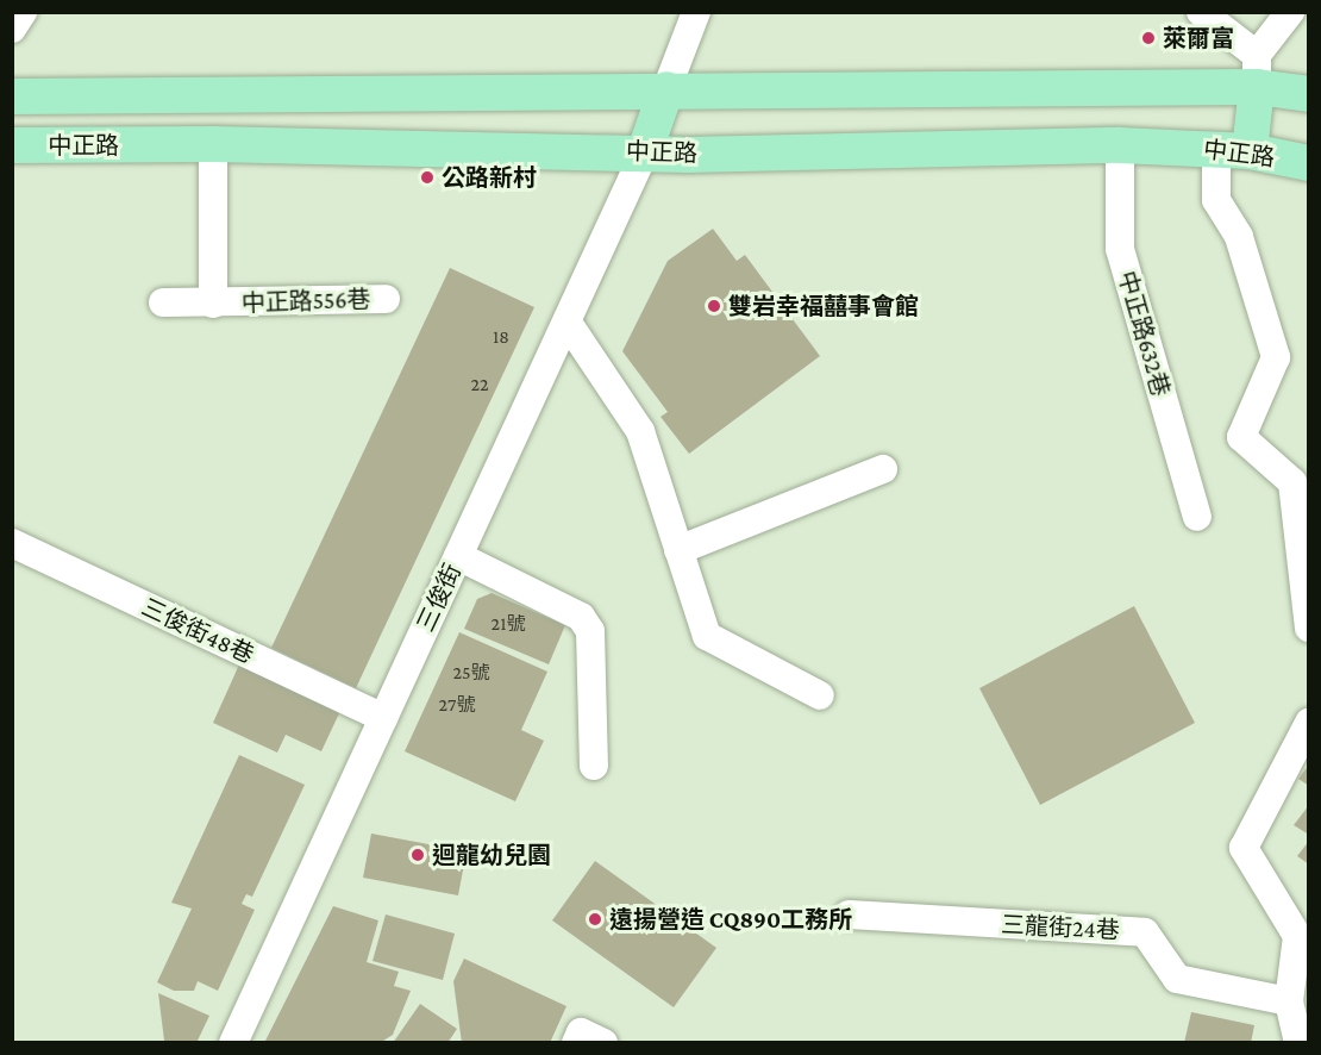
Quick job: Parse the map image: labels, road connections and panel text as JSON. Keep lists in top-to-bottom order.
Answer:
{
  "streets": {
    "main road": ["中正路"],
    "street": [
      "中正路556巷",
      "中正路632巷",
      "三俊街",
      "三俊街48巷",
      "三龍街24巷"
    ]
  },
  "crossings": [
    ["中正路", "中正路556巷"],
    ["中正路", "中正路632巷"],
    ["中正路", "三俊街"],
    ["三俊街", "三俊街48巷"]
  ],
  "places": [
    "萊爾富",
    "公路新村",
    "雙岩幸福囍事會館",
    "迴龍幼兒園",
    "遠揚營造 CQ890工務所"
  ],
  "house_numbers": [
    "18",
    "22",
    "21號",
    "25號",
    "27號"
  ]
}
